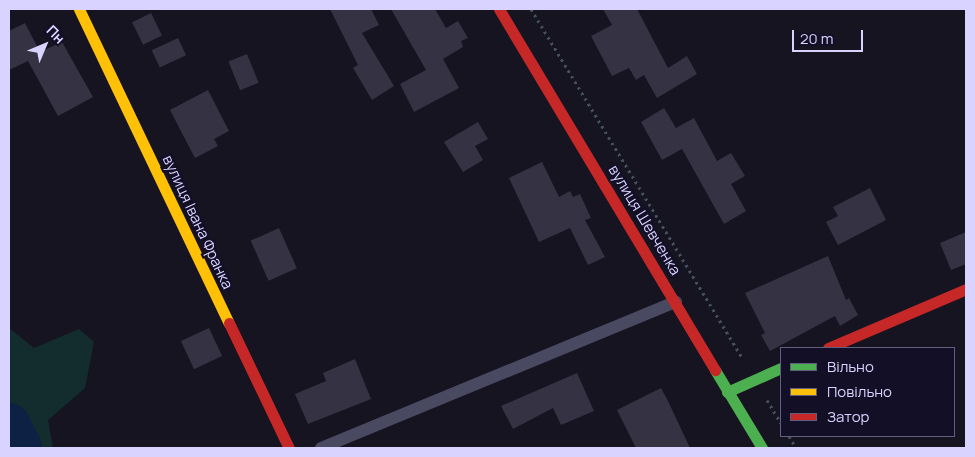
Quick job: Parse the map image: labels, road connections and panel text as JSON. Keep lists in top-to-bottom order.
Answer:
{
  "streets": {
    "street": ["вулиця Шевченка", "вулиця Івана Франка"]
  },
  "legend": ["Вільно", "Повільно", "Затор"],
  "scale_bar": "20 m",
  "north": "top right"
}
